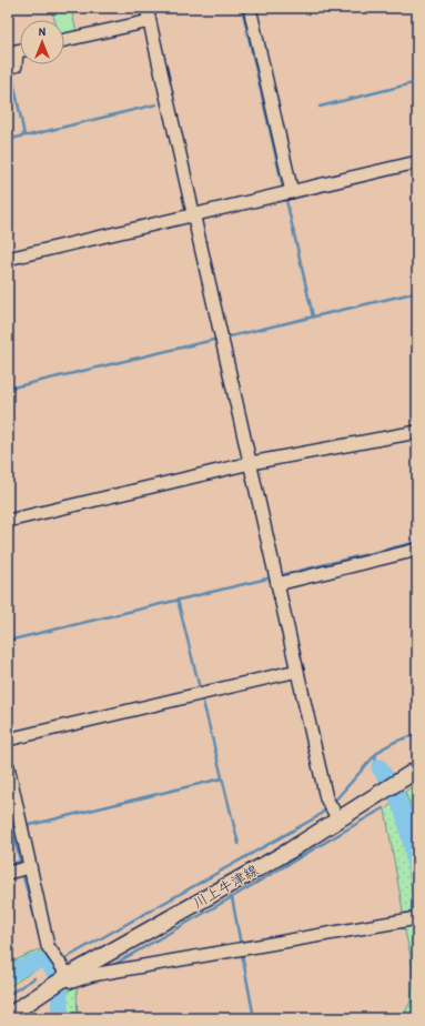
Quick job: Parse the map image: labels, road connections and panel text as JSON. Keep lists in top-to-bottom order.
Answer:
{
  "streets": {
    "main road": ["川上牛津線"]
  },
  "north": "top"
}
